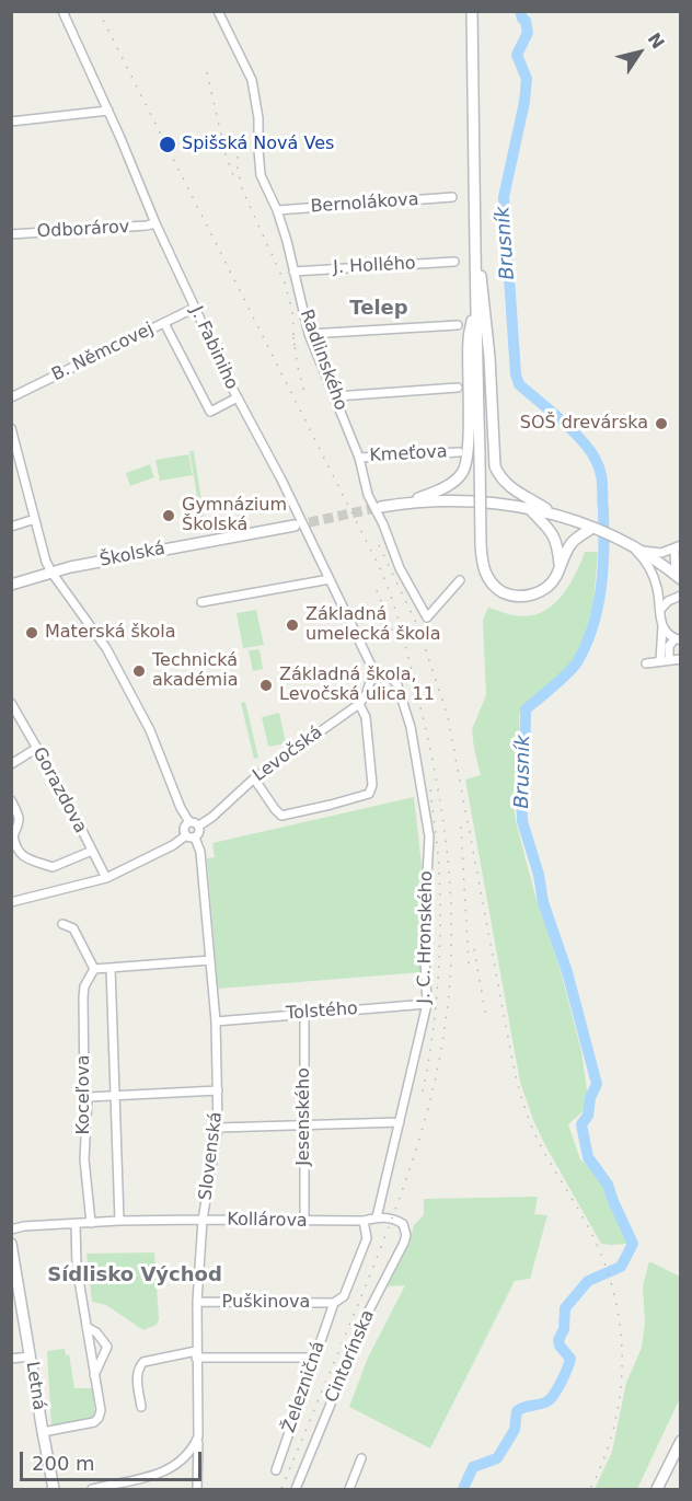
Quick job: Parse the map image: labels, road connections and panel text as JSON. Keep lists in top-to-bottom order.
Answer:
{
  "streets": {
    "main road": ["Školská", "Letná"],
    "street": [
      "Bernolákova",
      "Odborárov",
      "J. Hollého",
      "J. Fabiniho",
      "B. Němcovej",
      "Radlinského",
      "Kmeťova",
      "Levočská",
      "Gorazdova",
      "J. C. Hronského",
      "Tolstého",
      "Koceľova",
      "Jesenského",
      "Slovenská",
      "Kollárova",
      "Puškinova",
      "Cintorínska",
      "Železničná"
    ]
  },
  "crossings": [
    ["Bernolákova", "Radlinského"],
    ["Odborárov", "J. Fabiniho"],
    ["J. Hollého", "Radlinského"],
    ["J. Fabiniho", "B. Němcovej"],
    ["J. Fabiniho", "Levočská"],
    ["J. Fabiniho", "J. C. Hronského"],
    ["Radlinského", "Kmeťova"],
    ["Levočská", "J. C. Hronského"],
    ["Levočská", "Slovenská"],
    ["J. C. Hronského", "Tolstého"],
    ["J. C. Hronského", "Kollárova"],
    ["Tolstého", "Jesenského"],
    ["Tolstého", "Slovenská"],
    ["Koceľova", "Kollárova"],
    ["Jesenského", "Kollárova"],
    ["Slovenská", "Kollárova"],
    ["Slovenská", "Puškinova"],
    ["Kollárova", "Cintorínska"],
    ["Puškinova", "Železničná"]
  ],
  "districts": ["Telep", "Sídlisko Východ"],
  "water": ["Brusník"],
  "places": [
    "Spišská Nová Ves",
    "SOŠ drevárska",
    "Gymnázium Školská",
    "Základná umelecká škola",
    "Materská škola",
    "Technická akadémia",
    "Základná škola, Levočská ulica 11"
  ],
  "scale_bar": "200 m",
  "north": "top right"
}
